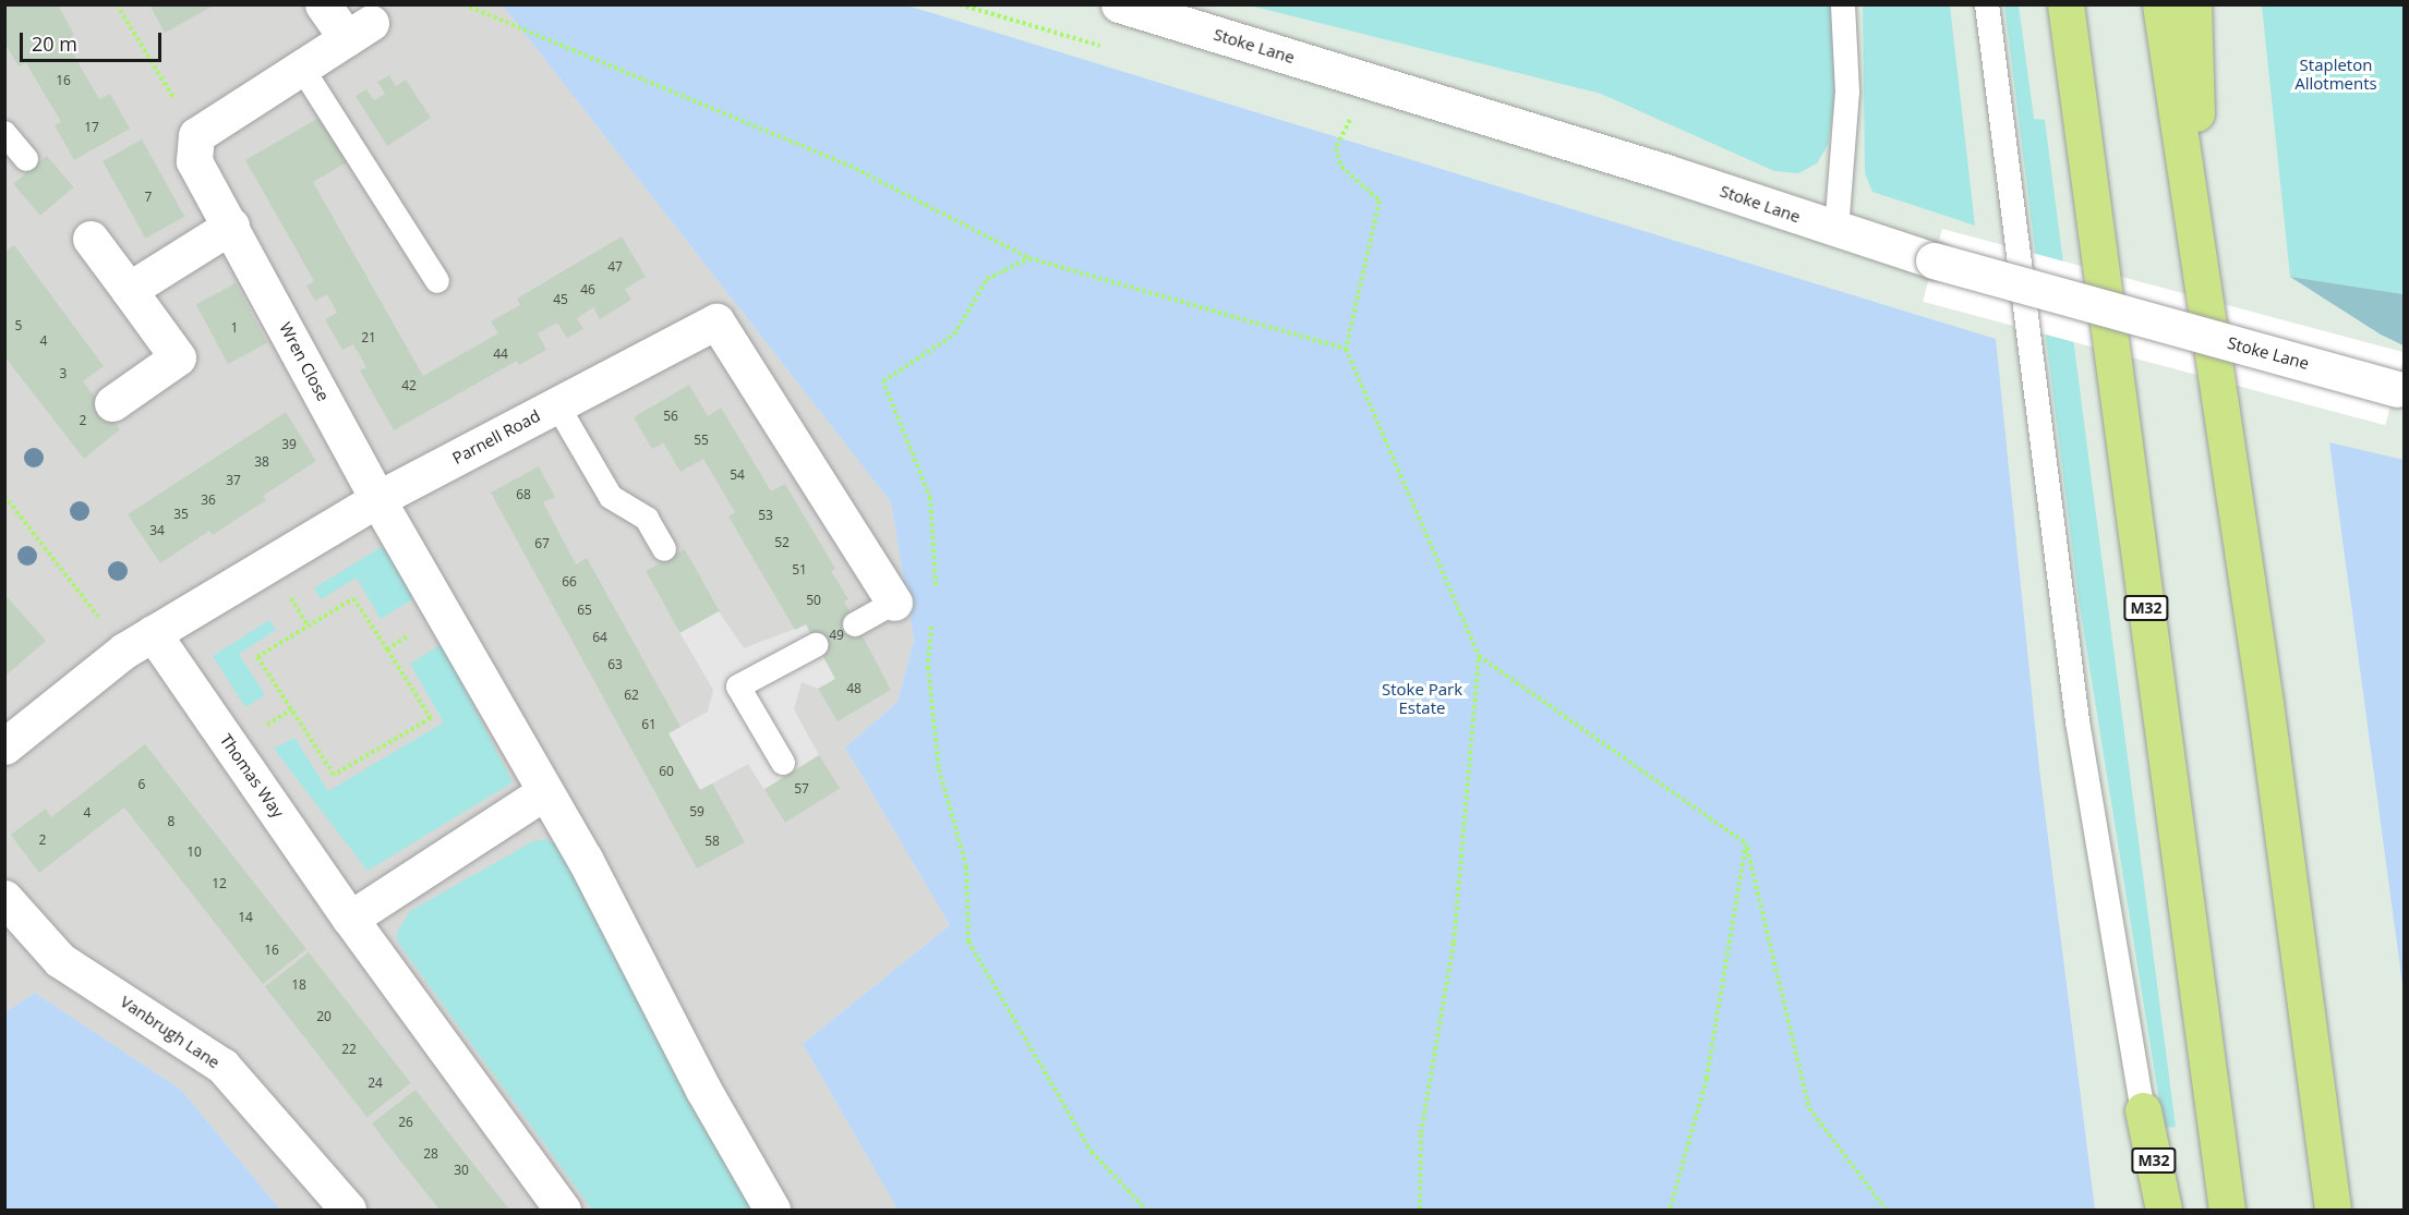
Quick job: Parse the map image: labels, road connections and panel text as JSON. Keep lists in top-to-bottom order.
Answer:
{
  "streets": {
    "highway": ["M32"],
    "street": [
      "Stoke Lane",
      "Wren Close",
      "Parnell Road",
      "Thomas Way",
      "Vanbrugh Lane"
    ]
  },
  "crossings": [
    ["Wren Close", "Parnell Road"],
    ["Parnell Road", "Thomas Way"]
  ],
  "parks": ["Stapleton Allotments", "Stoke Park Estate"],
  "house_numbers": [
    "16",
    "17",
    "7",
    "47",
    "46",
    "45",
    "5",
    "1",
    "21",
    "4",
    "44",
    "3",
    "42",
    "56",
    "2",
    "55",
    "39",
    "38",
    "54",
    "37",
    "68",
    "36",
    "35",
    "53",
    "34",
    "52",
    "67",
    "51",
    "66",
    "50",
    "65",
    "49",
    "64",
    "63",
    "48",
    "62",
    "61",
    "60",
    "6",
    "57",
    "59",
    "4",
    "8",
    "2",
    "58",
    "10",
    "12",
    "14",
    "16",
    "18",
    "20",
    "22",
    "24",
    "26",
    "28",
    "30"
  ],
  "scale_bar": "20 m"
}
